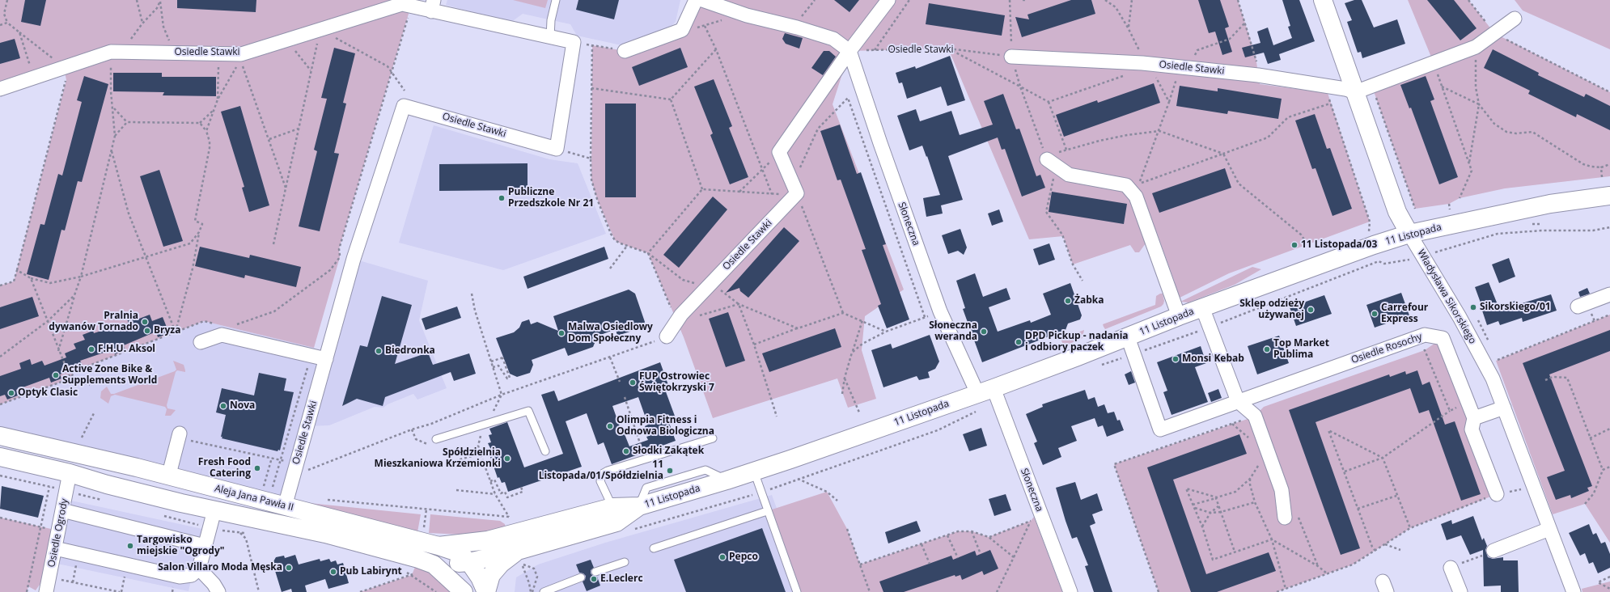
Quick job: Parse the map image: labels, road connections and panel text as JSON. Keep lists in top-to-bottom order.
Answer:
{
  "streets": {
    "street": [
      "Osiedle Stawki",
      "Słoneczna",
      "11 Listopada",
      "Władysława Sikorskiego",
      "Osiedle Rosochy",
      "Aleja Jana Pawła II",
      "Osiedle Ogrody"
    ]
  },
  "crossings": [
    ["Osiedle Stawki", "Słoneczna"],
    ["Osiedle Stawki", "Władysława Sikorskiego"],
    ["Osiedle Stawki", "Aleja Jana Pawła II"],
    ["Słoneczna", "11 Listopada"],
    ["11 Listopada", "Władysława Sikorskiego"],
    ["11 Listopada", "Osiedle Rosochy"],
    ["11 Listopada", "Aleja Jana Pawła II"],
    ["Aleja Jana Pawła II", "Osiedle Ogrody"]
  ],
  "places": [
    "Publiczne Przedszkole Nr 21",
    "11 Listopada/03",
    "Żabka",
    "Sikorskiego/01",
    "Sklep odzieży używanej",
    "Carrefour Express",
    "Pralnia dywanów Tornado",
    "Bryza",
    "Słoneczna weranda",
    "Malwa Osiedlowy Dom Społeczny",
    "DPD Pickup - nadania i odbiory paczek",
    "F.H.U. Aksol",
    "Top Market Publima",
    "Biedronka",
    "Monsi Kebab",
    "Active Zone Bike & Supplements World",
    "FUP Ostrowiec Świętokrzyski 7",
    "Optyk Clasic",
    "Nova",
    "Olimpia Fitness i Odnowa Biologiczna",
    "Słodki Zakątek",
    "Spółdzielnia Mieszkaniowa Krzemionki",
    "Fresh Food Catering",
    "11 Listopada/01/Spółdzielnia",
    "Targowisko miejskie \"Ogrody\"",
    "Pepco",
    "Salon Villaro Moda Męska",
    "Pub Labirynt",
    "E.Leclerc"
  ]
}
